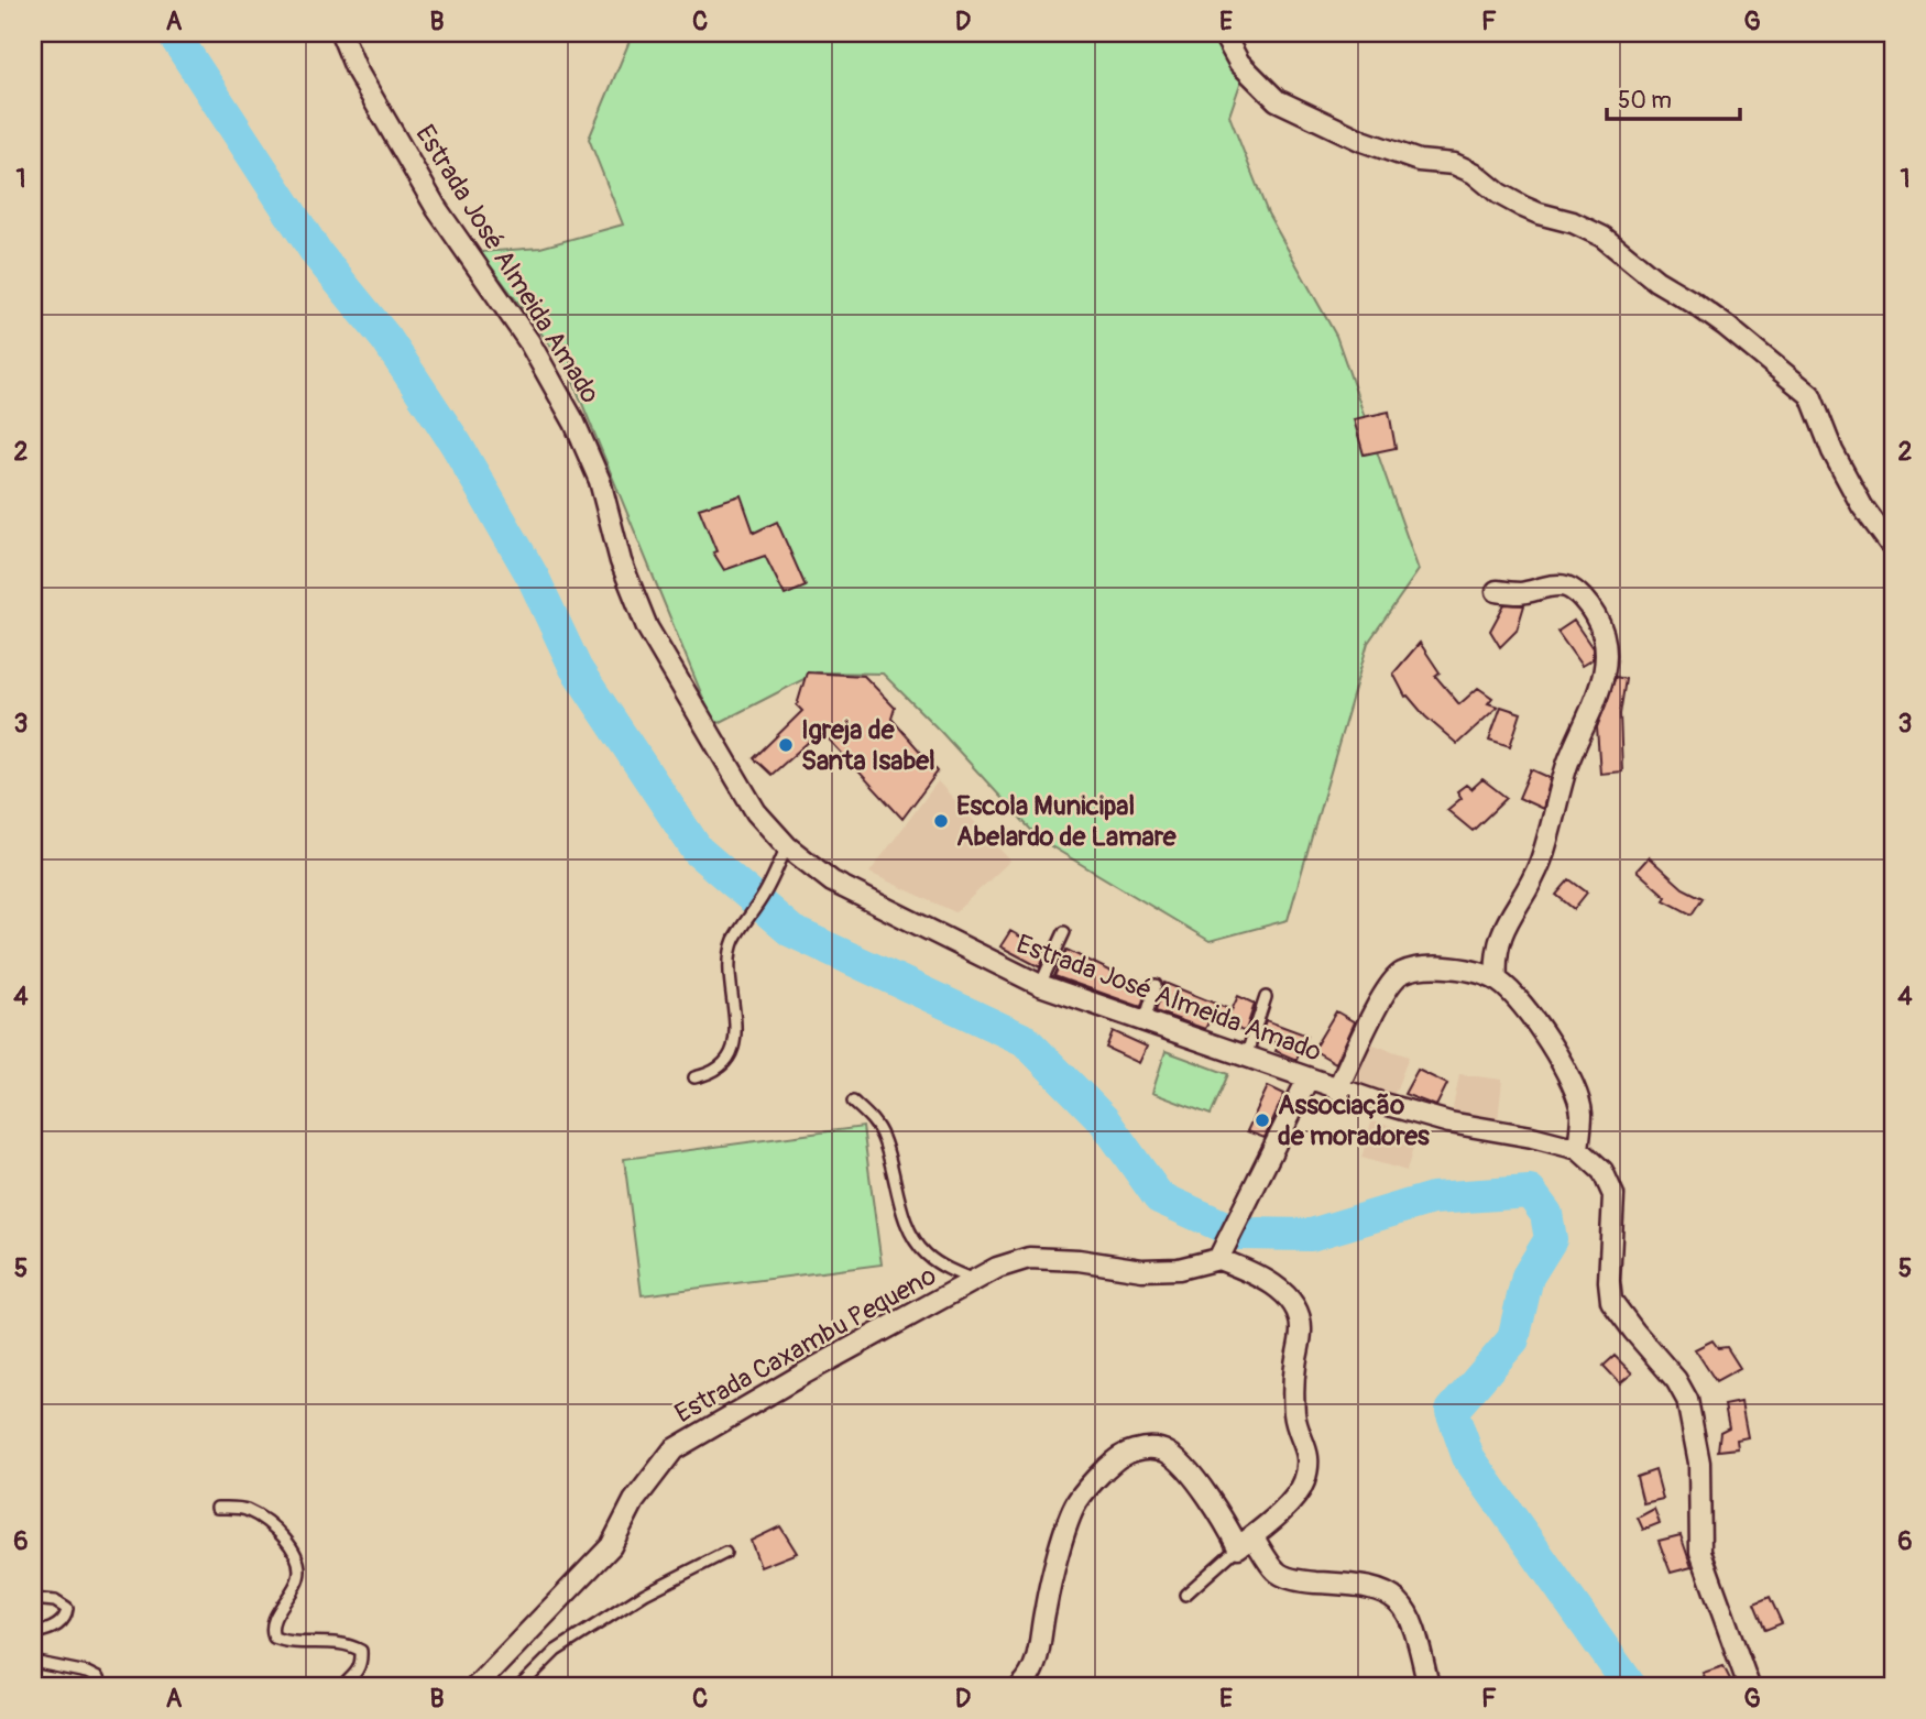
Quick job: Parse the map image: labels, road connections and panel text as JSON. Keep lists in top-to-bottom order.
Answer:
{
  "streets": {
    "street": ["Estrada José Almeida Amado", "Estrada Caxambu Pequeno"]
  },
  "places": ["Igreja de Santa Isabel", "Escola Municipal Abelardo de Lamare", "Associação de moradores"],
  "scale_bar": "50 m",
  "grid": {
    "columns": [
      "A",
      "B",
      "C",
      "D",
      "E",
      "F",
      "G"
    ],
    "rows": [
      "1",
      "2",
      "3",
      "4",
      "5",
      "6"
    ]
  }
}
